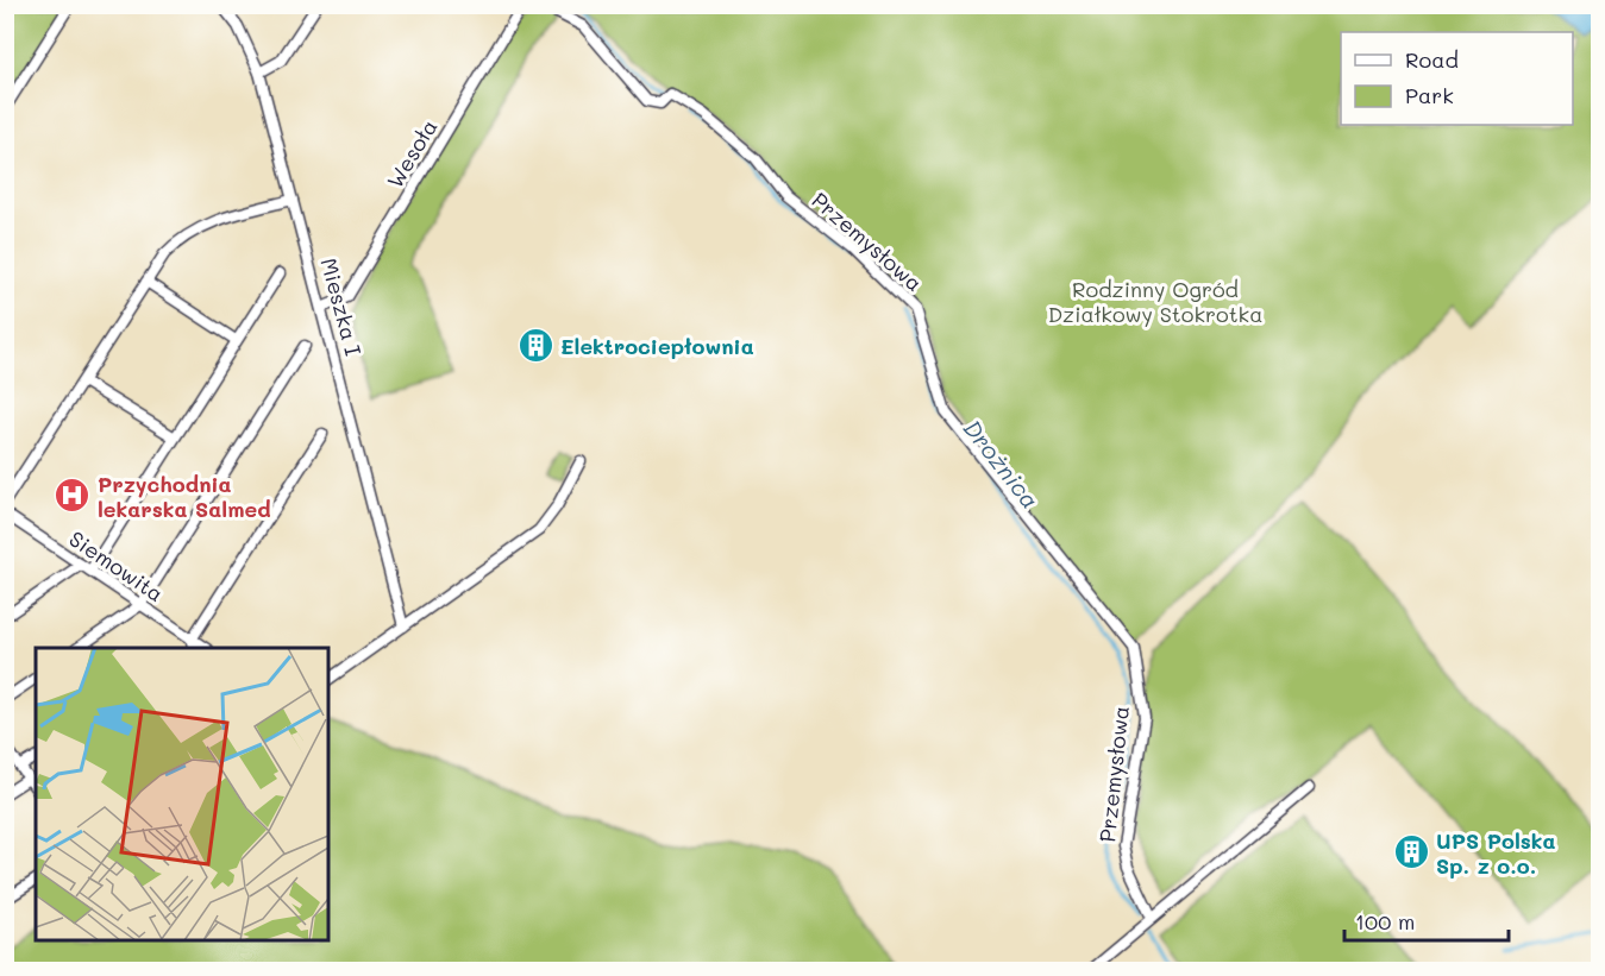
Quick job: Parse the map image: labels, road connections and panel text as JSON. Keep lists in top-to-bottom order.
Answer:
{
  "streets": {
    "street": [
      "Wesoła",
      "Przemysłowa",
      "Mieszka I",
      "Siemowita"
    ]
  },
  "crossings": [
    ["Wesoła", "Mieszka I"]
  ],
  "water": ["Drożnica"],
  "parks": ["Rodzinny Ogród Działkowy Stokrotka"],
  "places": {
    "building": ["Elektrociepłownia", "UPS Polska Sp. z o.o."],
    "hospital": ["Przychodnia lekarska Salmed"]
  },
  "legend": ["Road", "Park"],
  "scale_bar": "100 m"
}
